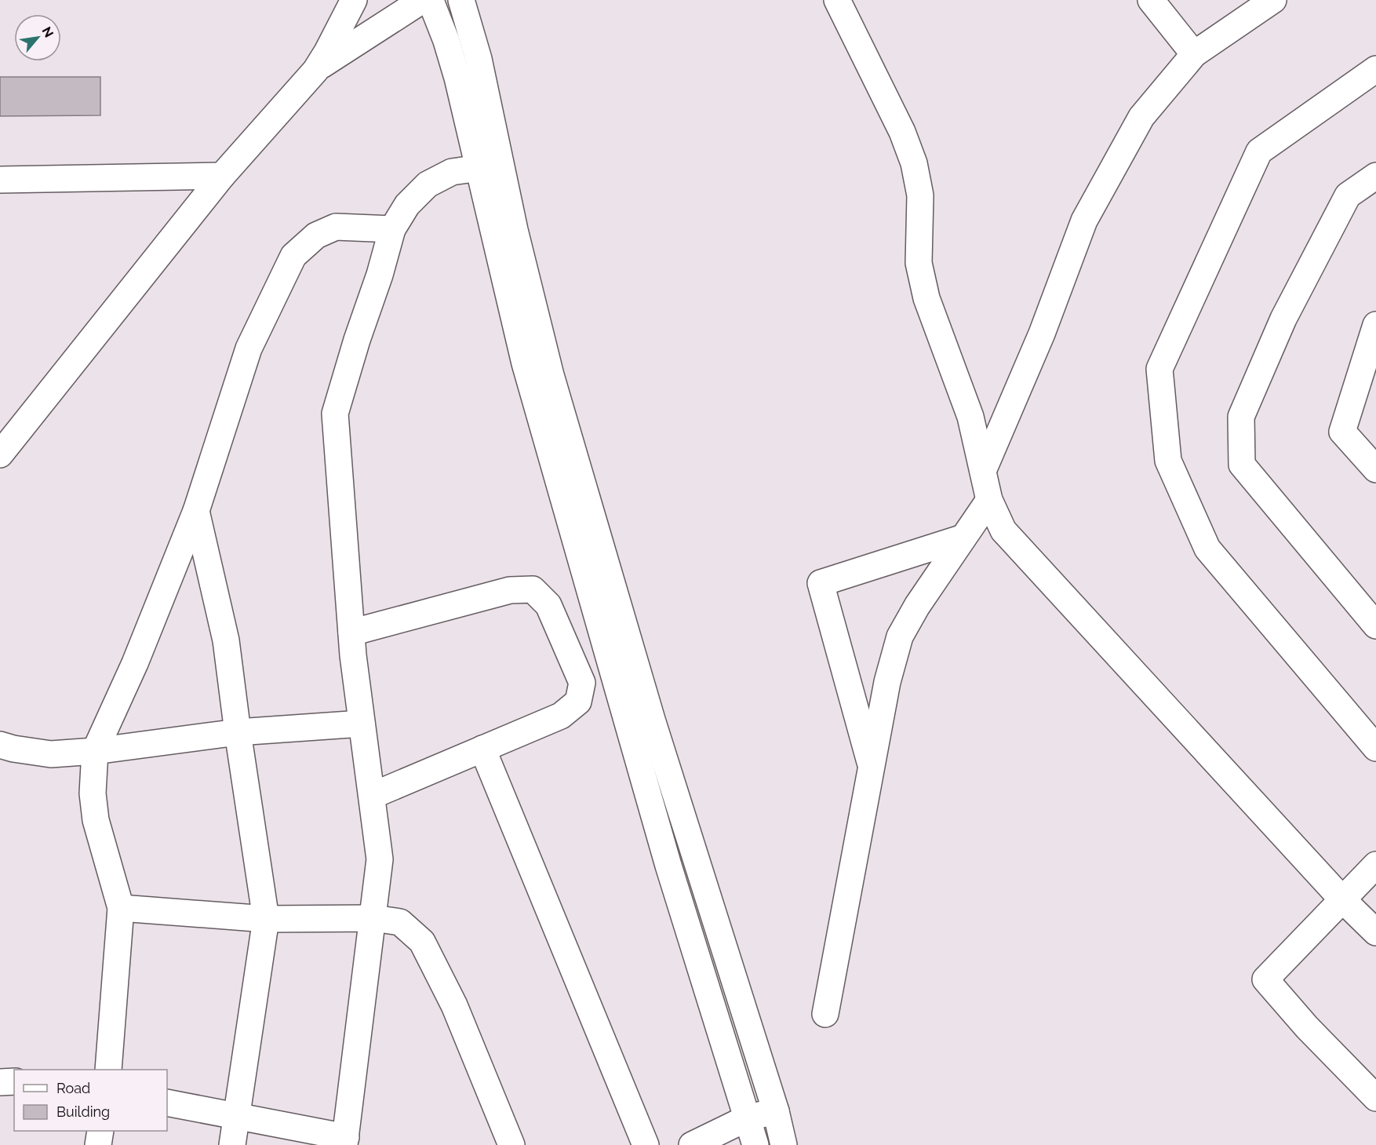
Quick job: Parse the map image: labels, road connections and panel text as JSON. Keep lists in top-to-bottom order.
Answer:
{
  "legend": ["Road", "Building"],
  "north": "top right"
}
